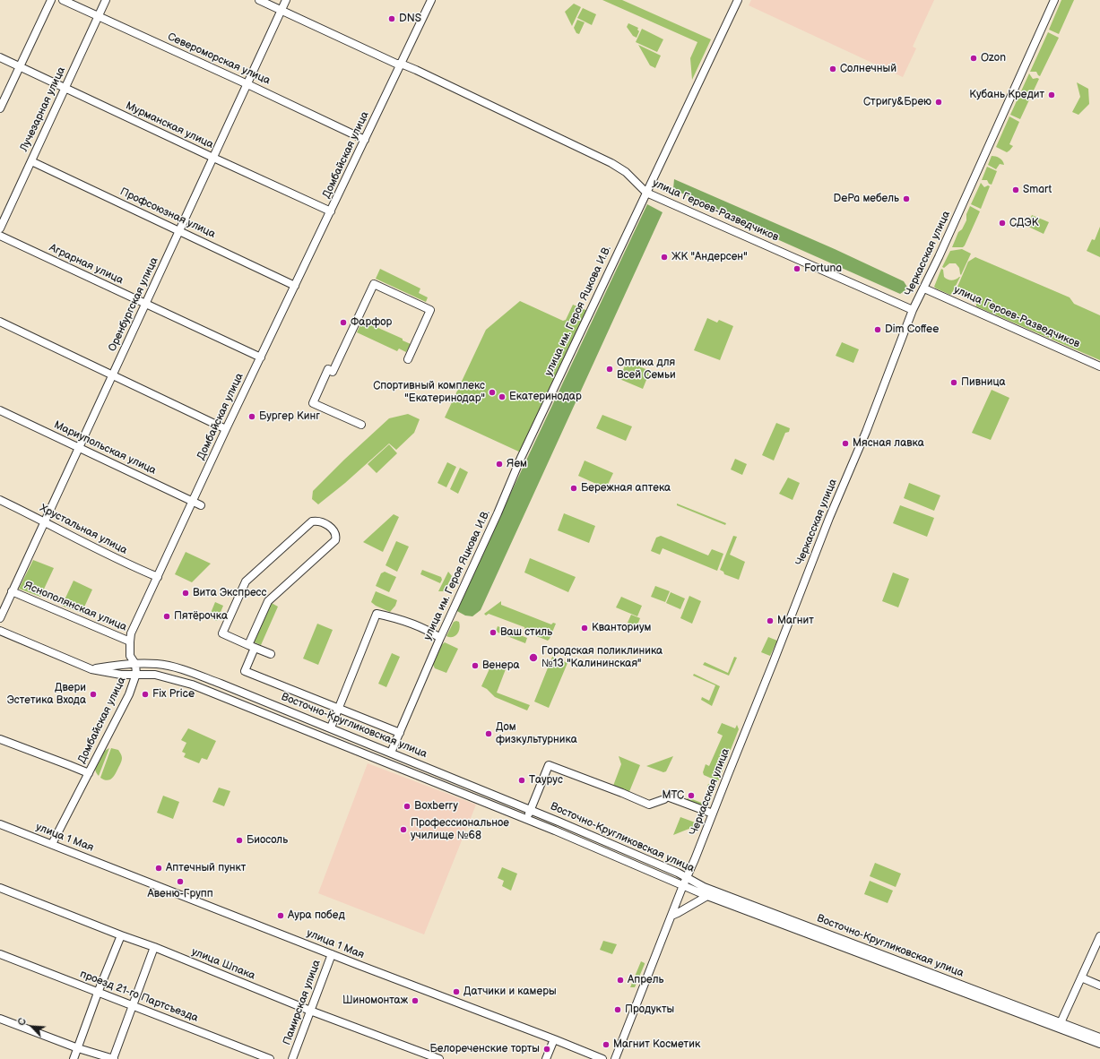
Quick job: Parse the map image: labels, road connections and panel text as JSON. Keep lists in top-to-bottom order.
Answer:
{
  "streets": {
    "street": [
      "Североморская улица",
      "Лучезарная улица",
      "Мурманская улица",
      "Домбайская улица",
      "улица Героев-Разведчиков",
      "Профсоюзная улица",
      "Черкасская улица",
      "Аграрная улица",
      "Оренбургская улица",
      "улица им. Героя Яцкова И.В.",
      "Мариупольская улица",
      "Хрустальная улица",
      "Яснополянская улица",
      "Восточно-Кругликовская улица",
      "улица 1 Мая",
      "улица Шпака",
      "проезд 21-го Партсъезда",
      "Памирская улица"
    ]
  },
  "crossings": [
    ["Североморская улица", "Лучезарная улица"],
    ["Североморская улица", "Домбайская улица"],
    ["Североморская улица", "Оренбургская улица"],
    ["Лучезарная улица", "Мурманская улица"],
    ["Лучезарная улица", "Профсоюзная улица"],
    ["Мурманская улица", "Домбайская улица"],
    ["Мурманская улица", "Оренбургская улица"],
    ["Домбайская улица", "улица Героев-Разведчиков"],
    ["Домбайская улица", "Профсоюзная улица"],
    ["Домбайская улица", "Аграрная улица"],
    ["Домбайская улица", "Мариупольская улица"],
    ["Домбайская улица", "Хрустальная улица"],
    ["Домбайская улица", "Яснополянская улица"],
    ["Домбайская улица", "Восточно-Кругликовская улица"],
    ["Домбайская улица", "улица 1 Мая"],
    ["улица Героев-Разведчиков", "Черкасская улица"],
    ["улица Героев-Разведчиков", "Оренбургская улица"],
    ["улица Героев-Разведчиков", "улица им. Героя Яцкова И.В."],
    ["Профсоюзная улица", "Оренбургская улица"],
    ["Черкасская улица", "Восточно-Кругликовская улица"],
    ["Аграрная улица", "Оренбургская улица"],
    ["Оренбургская улица", "Мариупольская улица"],
    ["Оренбургская улица", "Хрустальная улица"],
    ["Оренбургская улица", "Яснополянская улица"],
    ["улица им. Героя Яцкова И.В.", "Восточно-Кругликовская улица"],
    ["улица 1 Мая", "Памирская улица"],
    ["улица Шпака", "Памирская улица"]
  ],
  "places": [
    "DNS",
    "Ozon",
    "Солнечный",
    "Кубань Кредит",
    "Стригу&Брею",
    "Smart",
    "DePa мебель",
    "СДЭК",
    "ЖК \"Андерсен\"",
    "Fortuna",
    "Фарфор",
    "Dim Coffee",
    "Оптика для Всей Семьи",
    "Пивница",
    "Спортивный комплекс \"Екатеринодар\"",
    "Екатеринодар",
    "Бургер Кинг",
    "Мясная лавка",
    "Яем",
    "Бережная аптека",
    "Вита Экспресс",
    "Пятёрочка",
    "Магнит",
    "Кванториум",
    "Ваш стиль",
    "Городская поликлиника №13 \"Калининская\"",
    "Венера",
    "Двери Эстетика Входа",
    "Fix Price",
    "Дом физкультурника",
    "Таурус",
    "МТС",
    "Boxberry",
    "Профессиональное училище №68",
    "Биосоль",
    "Аптечный пункт",
    "Авеню-Групп",
    "Аура побед",
    "Апрель",
    "Датчики и камеры",
    "Шиномонтаж",
    "Продукты",
    "Магнит Косметик",
    "Белореченские торты"
  ],
  "north": "top left"
}
